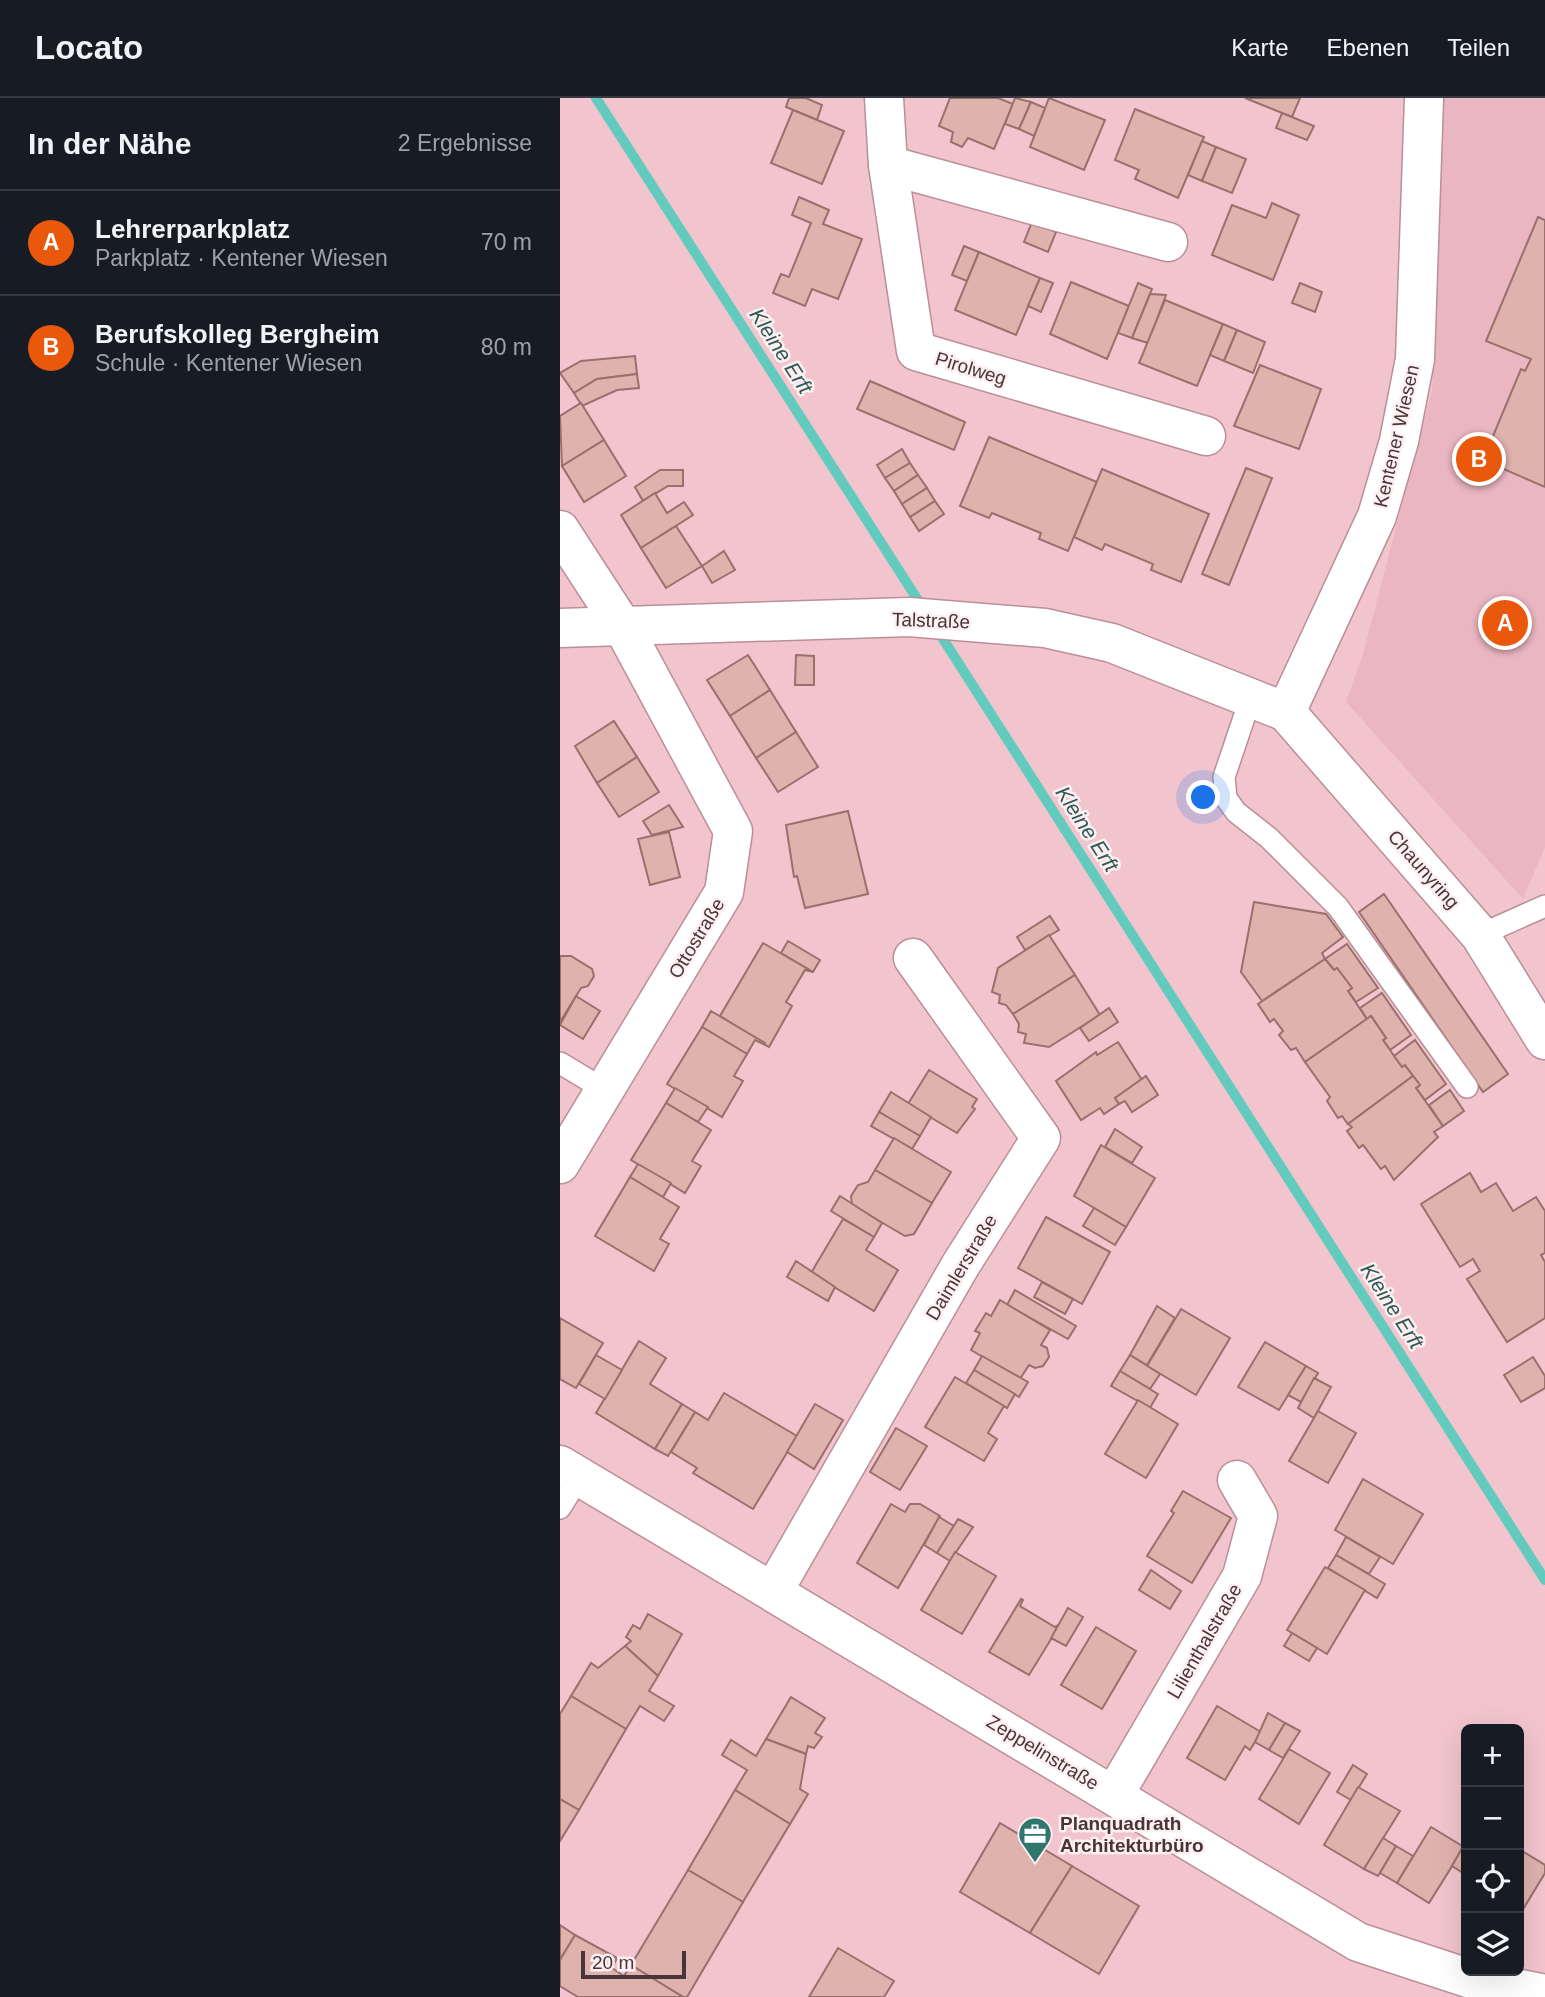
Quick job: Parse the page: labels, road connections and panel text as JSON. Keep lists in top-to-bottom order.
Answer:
{
  "streets": {
    "street": [
      "Pirolweg",
      "Kentener Wiesen",
      "Talstraße",
      "Chaunyring",
      "Ottostraße",
      "Daimlerstraße",
      "Lilienthalstraße",
      "Zeppelinstraße"
    ]
  },
  "crossings": [
    ["Kentener Wiesen", "Talstraße"],
    ["Kentener Wiesen", "Chaunyring"],
    ["Talstraße", "Chaunyring"],
    ["Talstraße", "Ottostraße"],
    ["Daimlerstraße", "Zeppelinstraße"],
    ["Lilienthalstraße", "Zeppelinstraße"]
  ],
  "water": ["Kleine Erft"],
  "places": {
    "office": ["Planquadrath Architekturbüro"]
  },
  "scale_bar": "20 m",
  "page": {
    "header": "Locato",
    "nav": ["Karte", "Ebenen", "Teilen"],
    "heading": ["In der Nähe", "2 Ergebnisse"],
    "list": [
      {
        "mark": "A",
        "name": "Lehrerparkplatz",
        "note": "Parkplatz · Kentener Wiesen",
        "value": "70 m"
      },
      {
        "mark": "B",
        "name": "Berufskolleg Bergheim",
        "note": "Schule · Kentener Wiesen",
        "value": "80 m"
      }
    ],
    "pins": ["B", "A"],
    "map_buttons": ["+", "−"],
    "scale": "20 m"
  }
}
